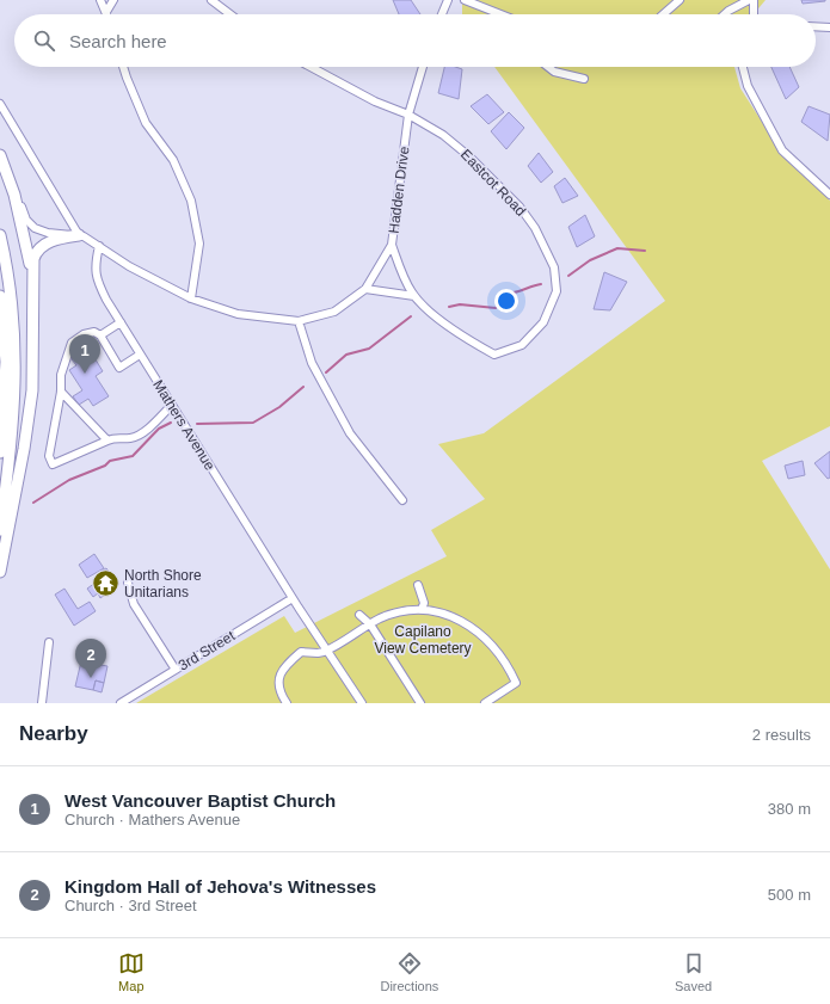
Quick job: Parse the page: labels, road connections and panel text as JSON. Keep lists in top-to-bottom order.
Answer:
{
  "streets": {
    "street": [
      "Eastcot Road",
      "Hadden Drive",
      "Mathers Avenue",
      "3rd Street"
    ]
  },
  "crossings": [
    ["Eastcot Road", "Hadden Drive"],
    ["Hadden Drive", "Mathers Avenue"],
    ["Mathers Avenue", "3rd Street"]
  ],
  "parks": ["Capilano View Cemetery"],
  "places": {
    "temple": ["North Shore Unitarians"]
  },
  "page": {
    "search": "Search here",
    "pins": ["1", "2"],
    "heading": ["Nearby", "2 results"],
    "list": [
      {
        "mark": "1",
        "name": "West Vancouver Baptist Church",
        "note": "Church · Mathers Avenue",
        "value": "380 m"
      },
      {
        "mark": "2",
        "name": "Kingdom Hall of Jehova's Witnesses",
        "note": "Church · 3rd Street",
        "value": "500 m"
      }
    ],
    "nav": ["Map", "Directions", "Saved"]
  }
}
